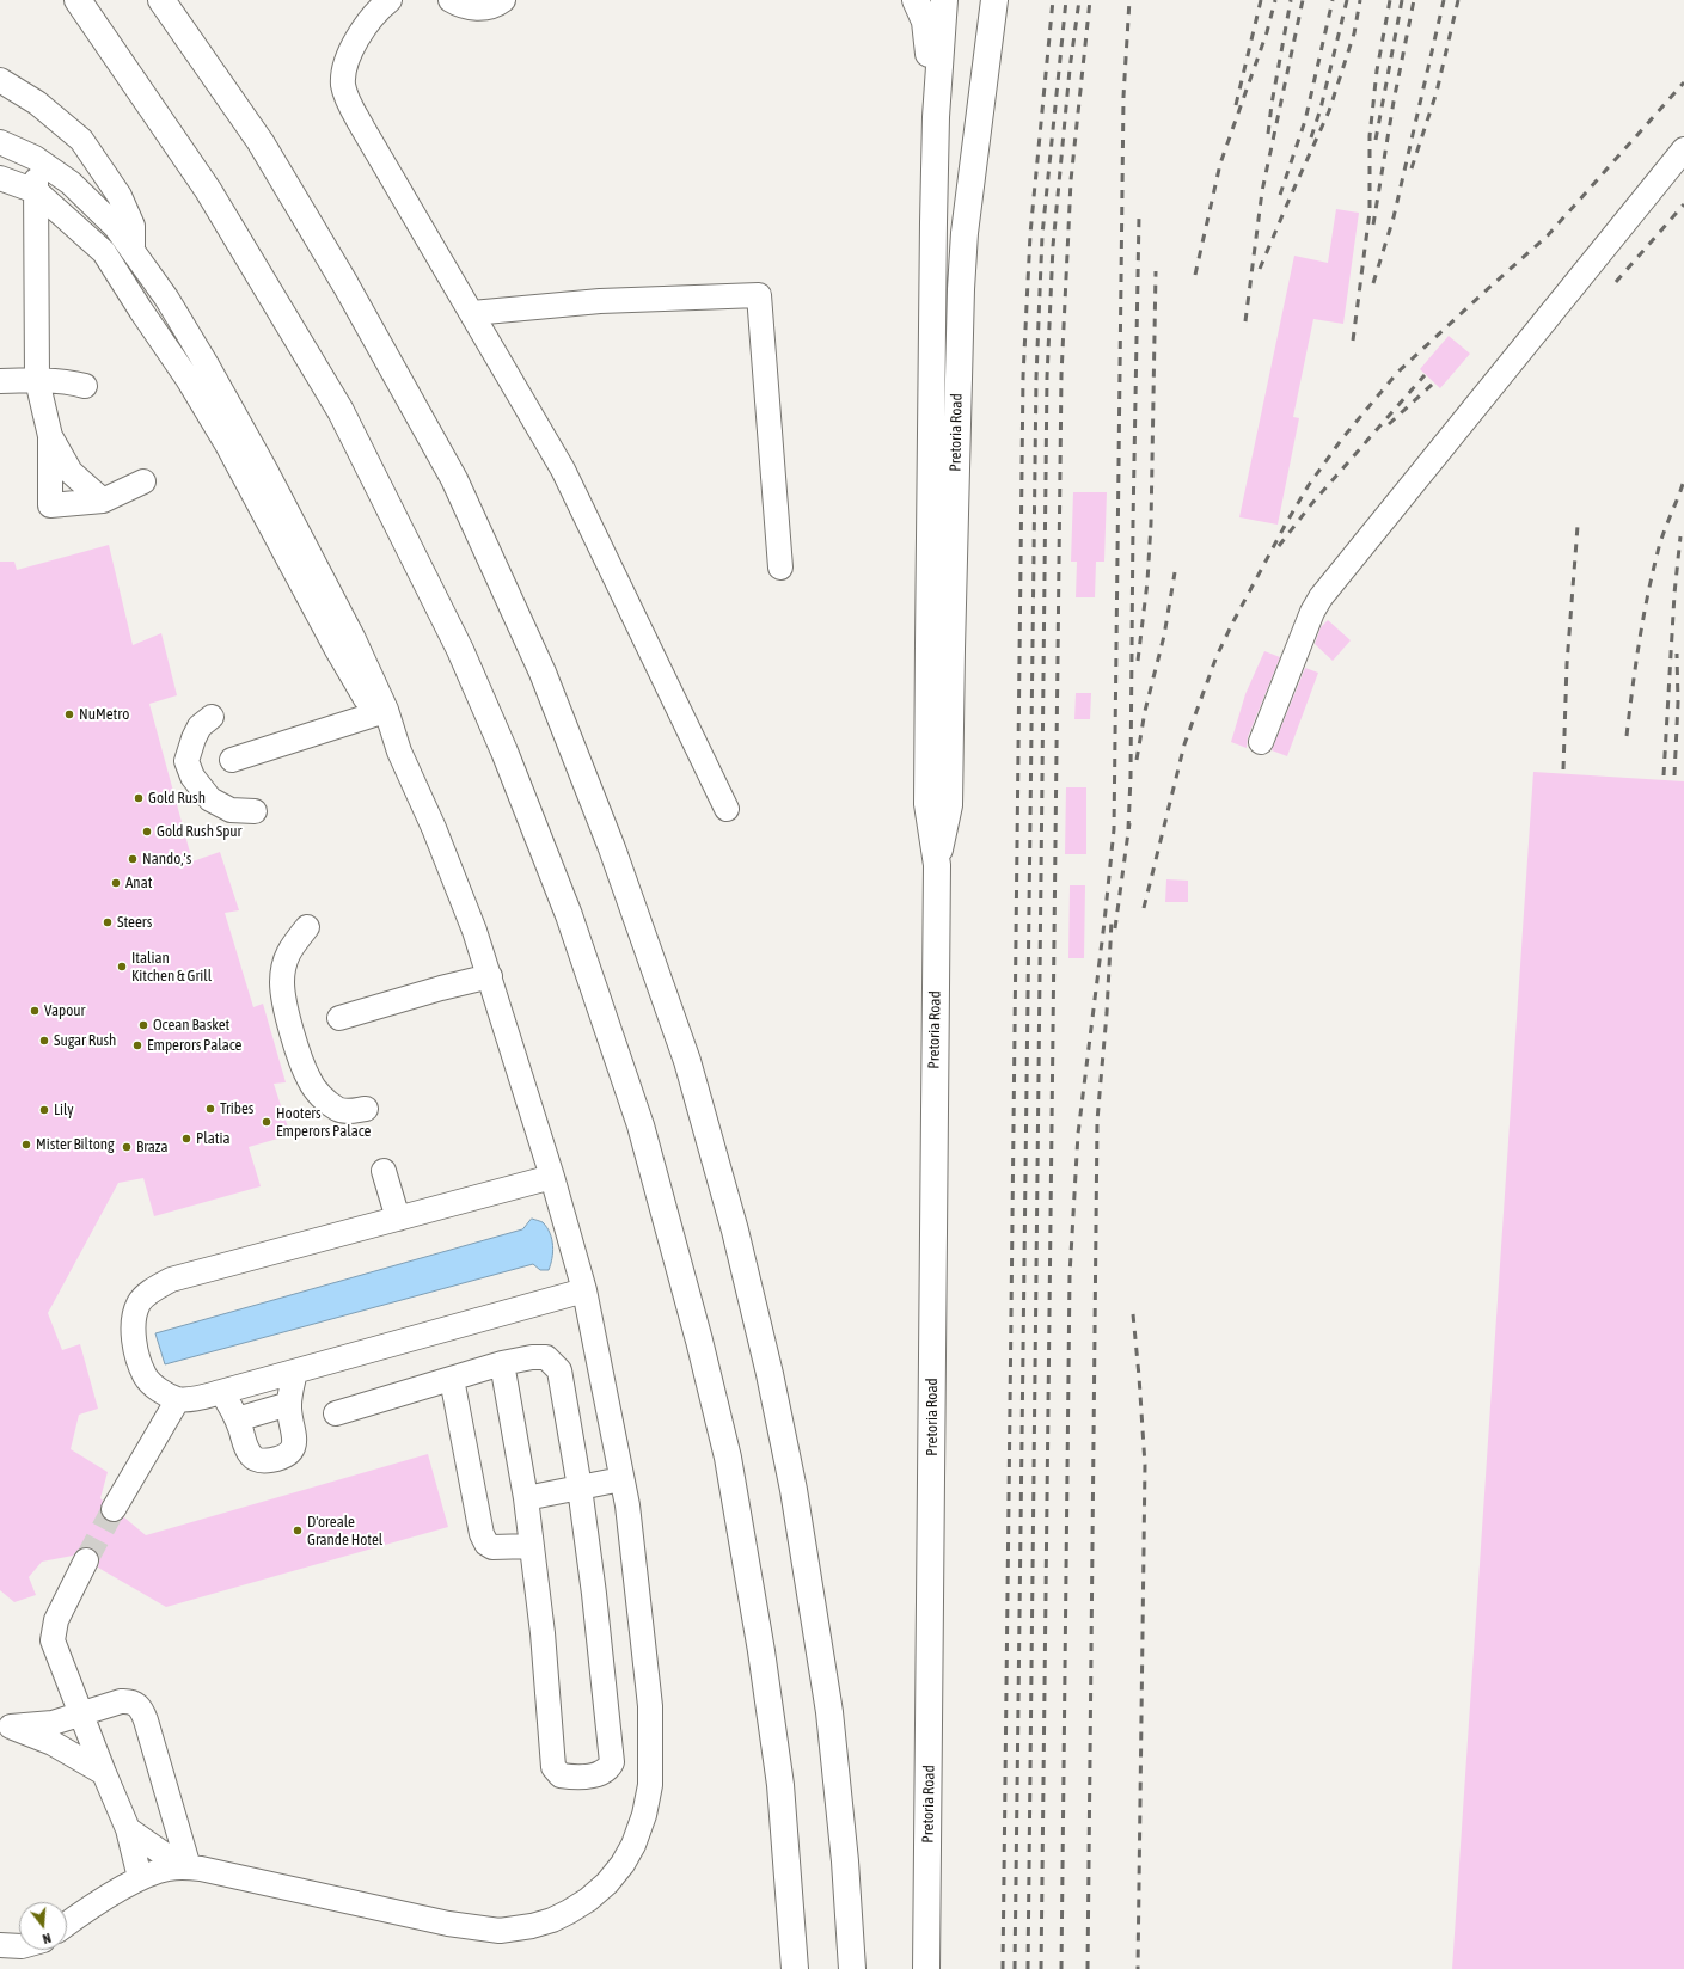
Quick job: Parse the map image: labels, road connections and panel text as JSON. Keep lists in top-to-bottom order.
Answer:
{
  "streets": {
    "main road": ["Pretoria Road"]
  },
  "places": [
    "NuMetro",
    "Gold Rush",
    "Gold Rush Spur",
    "Nando,'s",
    "Anat",
    "Steers",
    "Italian Kitchen & Grill",
    "Vapour",
    "Ocean Basket",
    "Sugar Rush",
    "Emperors Palace",
    "Tribes",
    "Lily",
    "Hooters Emperors Palace",
    "Platia",
    "Mister Biltong",
    "Braza",
    "D'oreale Grande Hotel"
  ],
  "north": "bottom"
}
